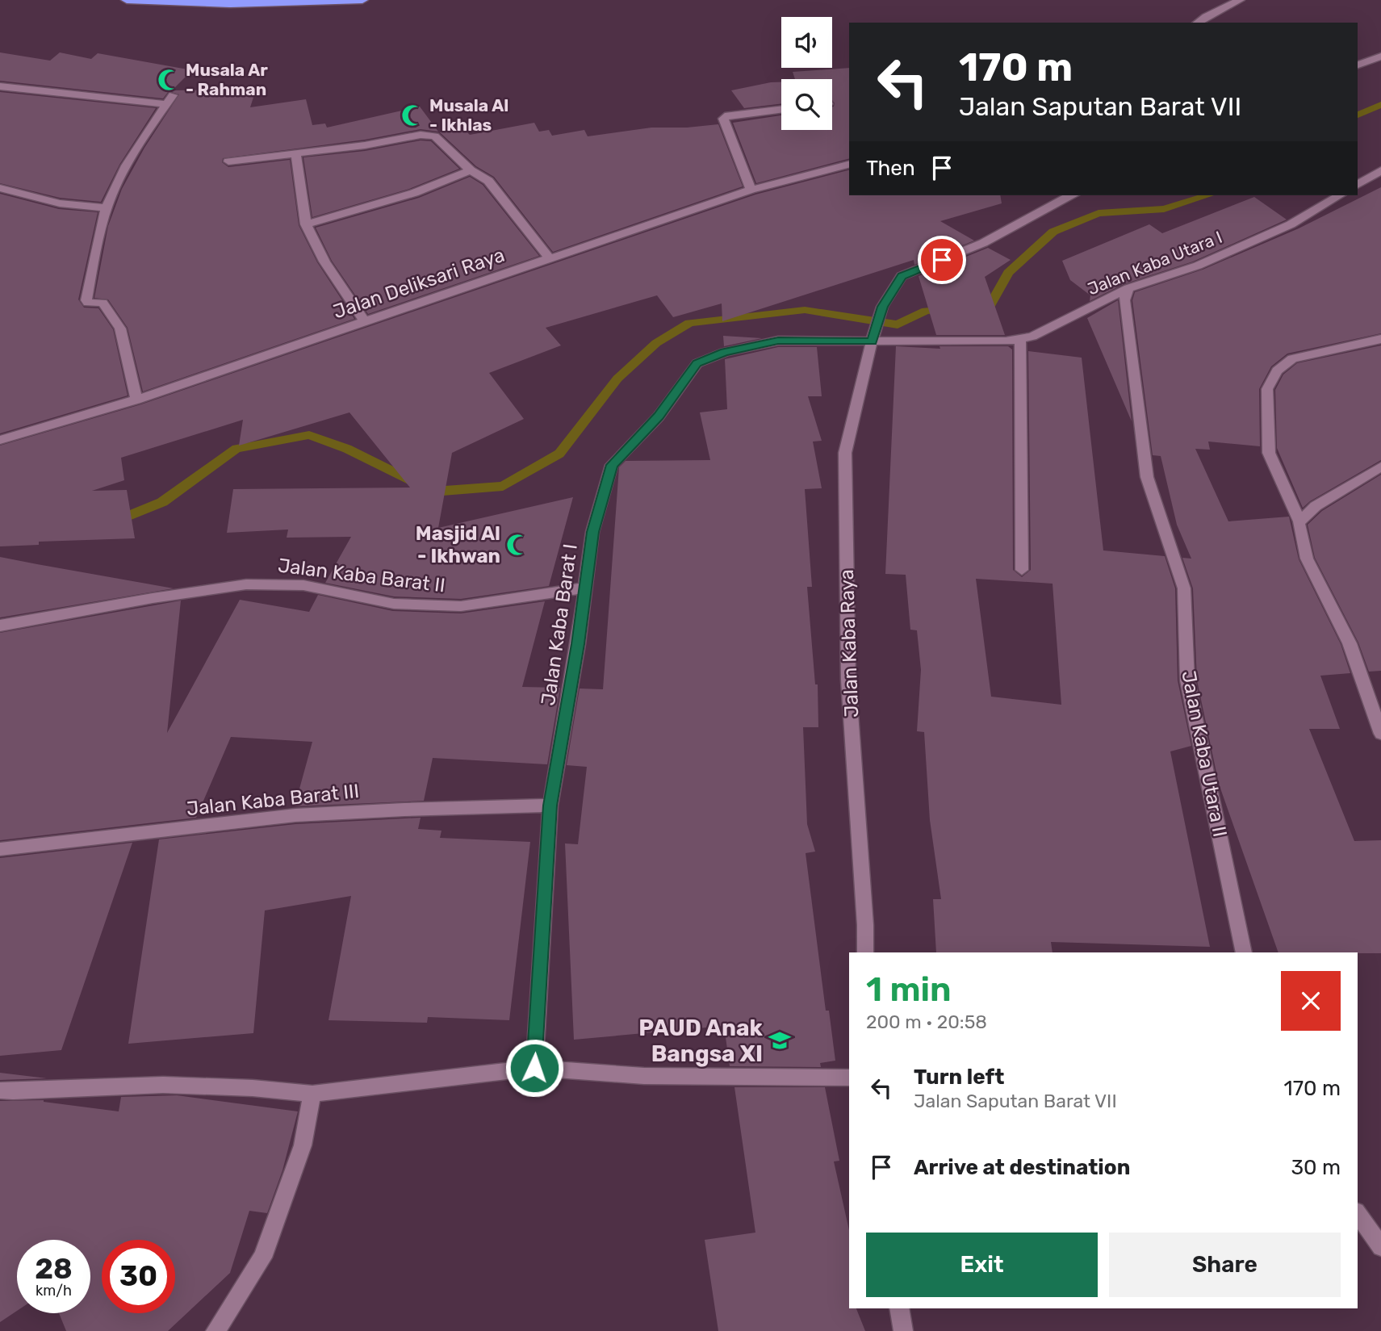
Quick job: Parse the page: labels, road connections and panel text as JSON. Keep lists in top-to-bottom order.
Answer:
{
  "streets": {
    "street": [
      "Jalan Kaba Utara I",
      "Jalan Deliksari Raya",
      "Jalan Kaba Barat II",
      "Jalan Kaba Barat I",
      "Jalan Kaba Raya",
      "Jalan Kaba Utara II",
      "Jalan Kaba Barat III"
    ]
  },
  "crossings": [
    ["Jalan Kaba Utara I", "Jalan Kaba Barat I"],
    ["Jalan Kaba Utara I", "Jalan Kaba Raya"],
    ["Jalan Kaba Utara I", "Jalan Kaba Utara II"],
    ["Jalan Kaba Barat II", "Jalan Kaba Barat I"],
    ["Jalan Kaba Barat I", "Jalan Kaba Raya"],
    ["Jalan Kaba Barat I", "Jalan Kaba Barat III"]
  ],
  "places": {
    "mosque": ["Musala Ar - Rahman", "Musala Al - Ikhlas", "Masjid Al - Ikhwan"],
    "school or university": ["PAUD Anak Bangsa XI"]
  },
  "page": {
    "turn": ["170 m", "Jalan Saputan Barat VII"],
    "then": "Then",
    "heading": ["1 min", "200 m · 20:58"],
    "list": [
      {
        "name": "Turn left",
        "note": "Jalan Saputan Barat VII",
        "value": "170 m"
      },
      {
        "name": "Arrive at destination",
        "value": "30 m"
      }
    ],
    "buttons": ["Exit", "Share"],
    "speed": "28 km/h",
    "limit": "30"
  }
}
